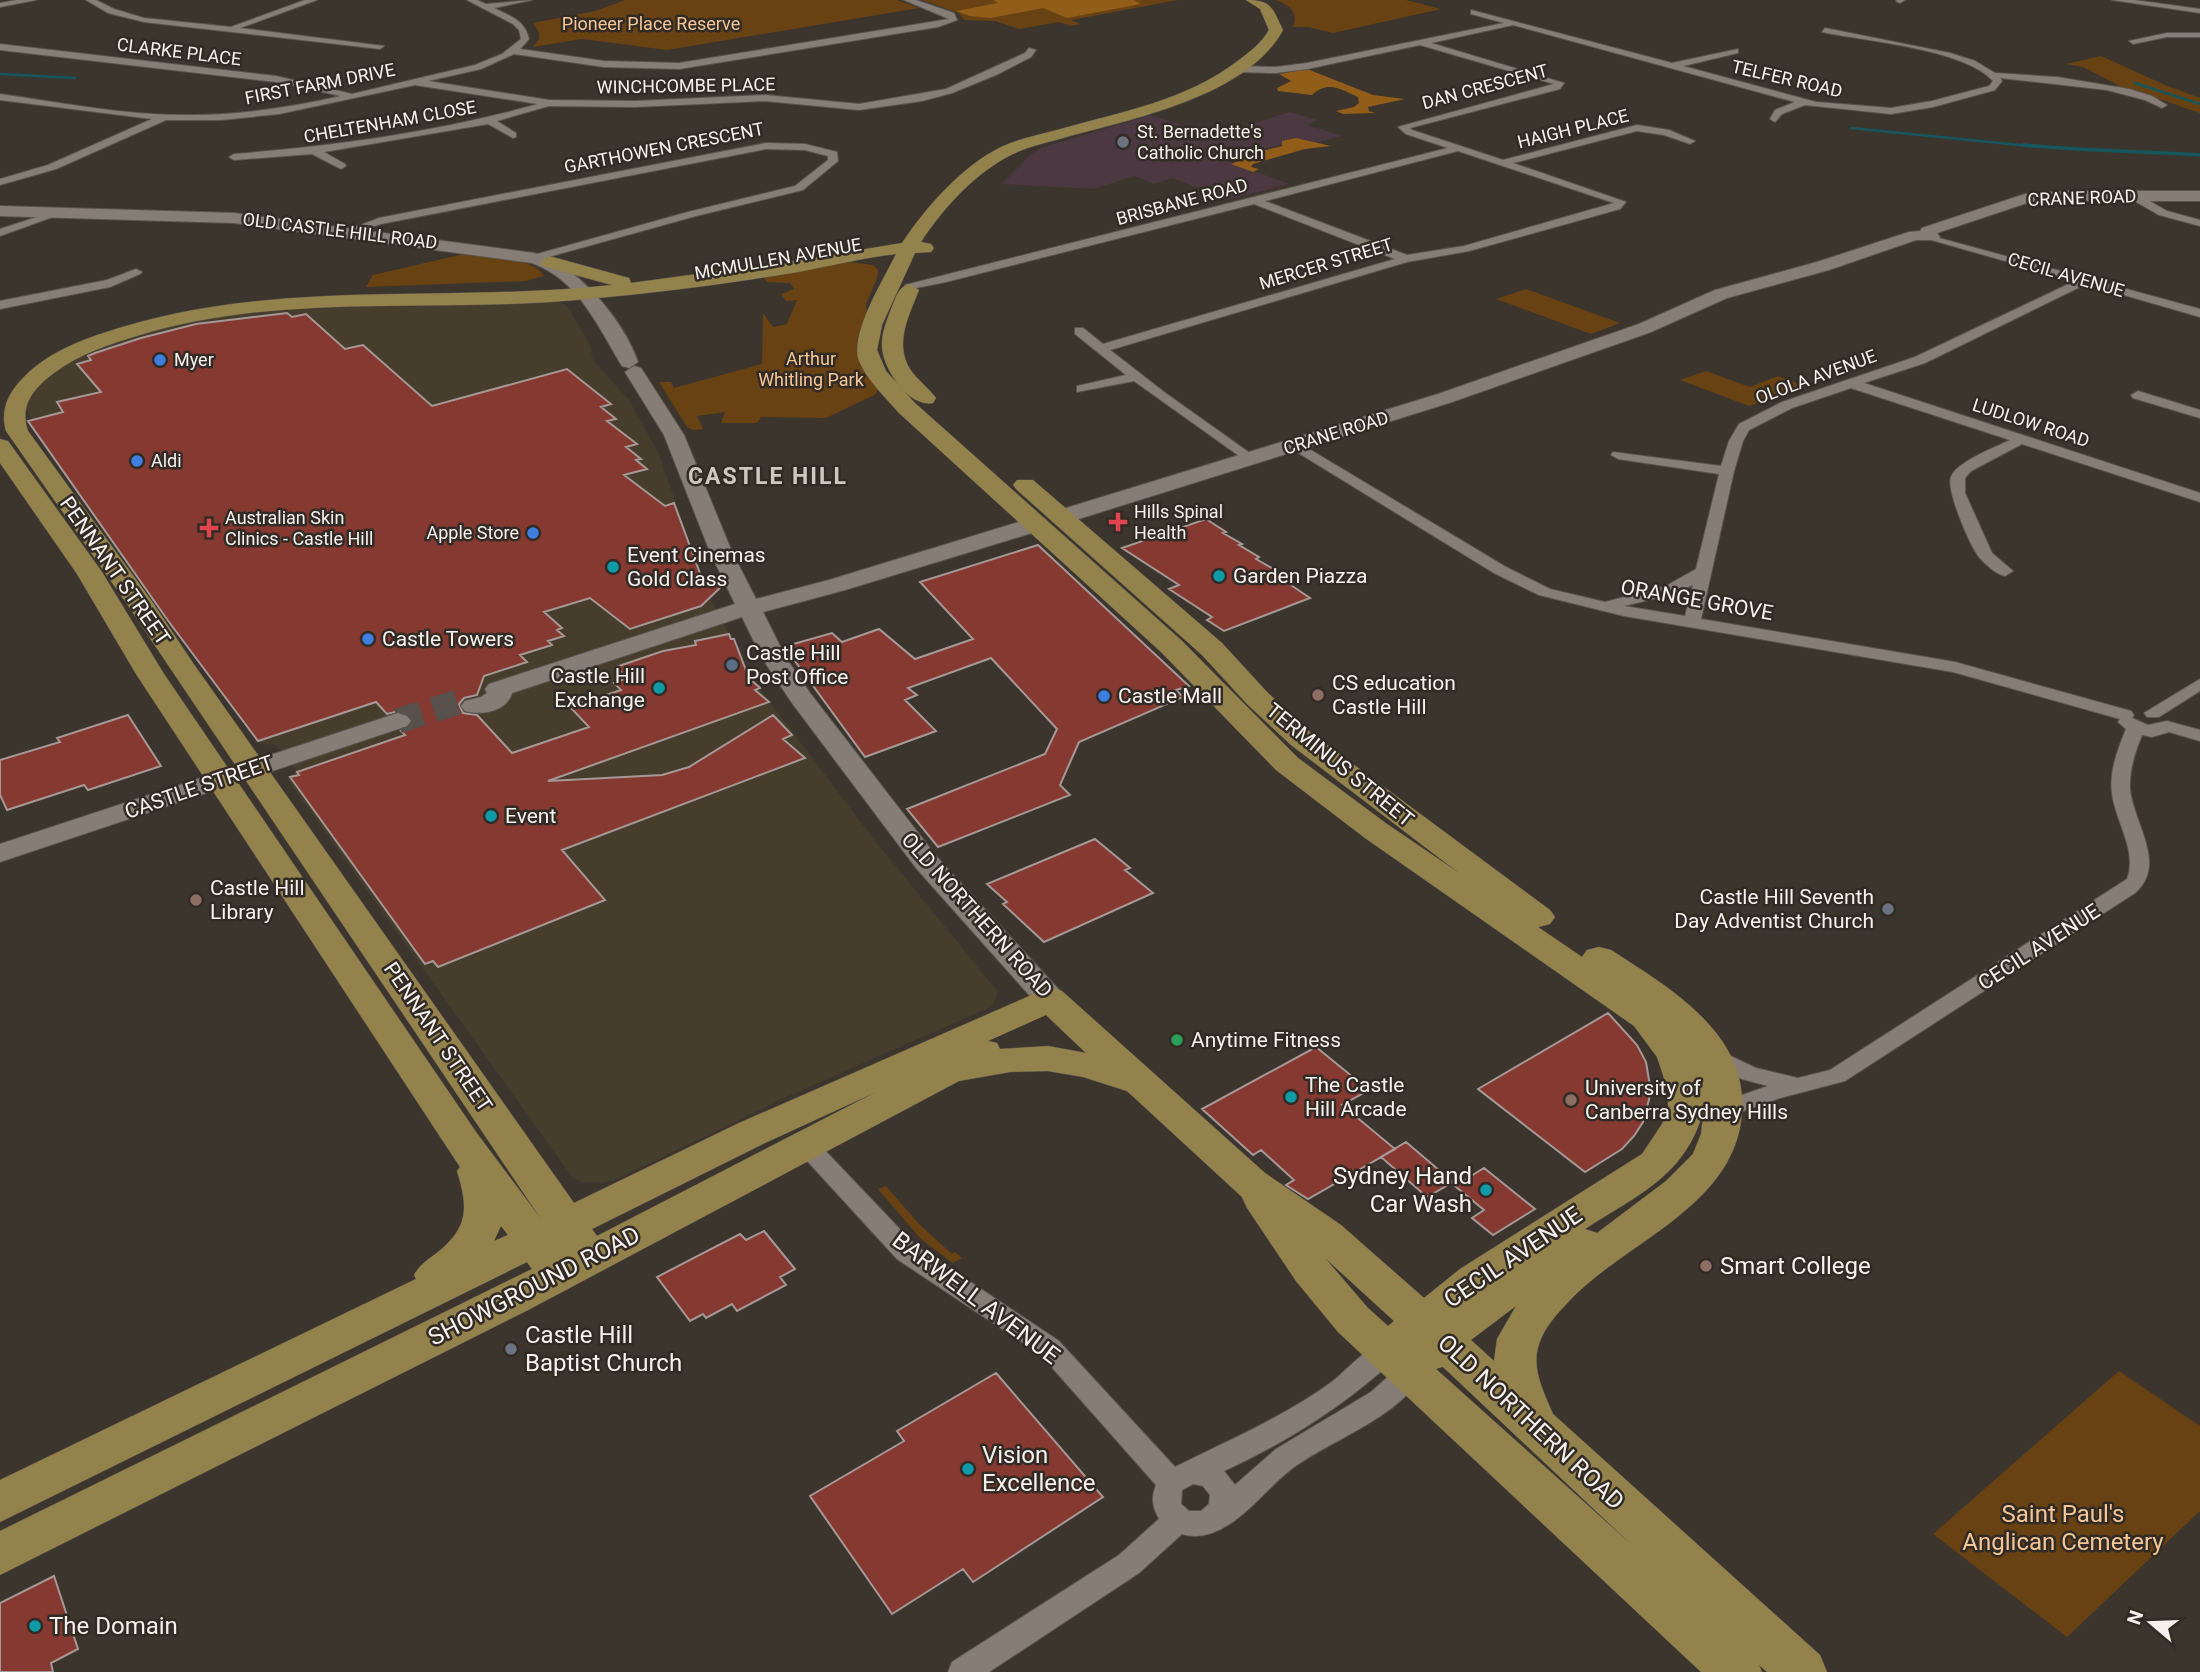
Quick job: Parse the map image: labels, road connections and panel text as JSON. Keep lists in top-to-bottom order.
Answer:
{
  "streets": {
    "main road": [
      "MCMULLEN AVENUE",
      "CECIL AVENUE",
      "PENNANT STREET",
      "TERMINUS STREET",
      "OLD NORTHERN ROAD",
      "SHOWGROUND ROAD"
    ],
    "street": [
      "CLARKE PLACE",
      "TELFER ROAD",
      "FIRST FARM DRIVE",
      "WINCHCOMBE PLACE",
      "DAN CRESCENT",
      "CHELTENHAM CLOSE",
      "HAIGH PLACE",
      "GARTHOWEN CRESCENT",
      "CRANE ROAD",
      "BRISBANE ROAD",
      "OLD CASTLE HILL ROAD",
      "MERCER STREET",
      "OLOLA AVENUE",
      "LUDLOW ROAD",
      "ORANGE GROVE",
      "CASTLE STREET",
      "BARWELL AVENUE"
    ]
  },
  "crossings": [
    ["CLARKE PLACE", "FIRST FARM DRIVE"],
    ["TELFER ROAD", "DAN CRESCENT"],
    ["FIRST FARM DRIVE", "WINCHCOMBE PLACE"],
    ["WINCHCOMBE PLACE", "CHELTENHAM CLOSE"],
    ["DAN CRESCENT", "BRISBANE ROAD"],
    ["GARTHOWEN CRESCENT", "OLD CASTLE HILL ROAD"],
    ["CRANE ROAD", "CECIL AVENUE"],
    ["CRANE ROAD", "ORANGE GROVE"],
    ["CRANE ROAD", "TERMINUS STREET"],
    ["CRANE ROAD", "OLD NORTHERN ROAD"],
    ["BRISBANE ROAD", "MERCER STREET"],
    ["MCMULLEN AVENUE", "PENNANT STREET"],
    ["CECIL AVENUE", "OLOLA AVENUE"],
    ["CECIL AVENUE", "ORANGE GROVE"],
    ["CECIL AVENUE", "TERMINUS STREET"],
    ["CECIL AVENUE", "OLD NORTHERN ROAD"],
    ["CECIL AVENUE", "BARWELL AVENUE"],
    ["OLOLA AVENUE", "LUDLOW ROAD"],
    ["OLOLA AVENUE", "ORANGE GROVE"],
    ["PENNANT STREET", "CASTLE STREET"],
    ["PENNANT STREET", "SHOWGROUND ROAD"],
    ["OLD NORTHERN ROAD", "SHOWGROUND ROAD"],
    ["SHOWGROUND ROAD", "BARWELL AVENUE"]
  ],
  "districts": ["CASTLE HILL"],
  "parks": ["Pioneer Place Reserve", "Arthur Whitling Park", "Saint Paul's Anglican Cemetery"],
  "places": {
    "other": [
      "St. Bernadette's Catholic Church",
      "Myer",
      "Aldi",
      "Apple Store",
      "Event Cinemas Gold Class",
      "Garden Piazza",
      "Castle Towers",
      "Castle Hill Post Office",
      "Castle Hill Exchange",
      "CS education Castle Hill",
      "Castle Mall",
      "Event",
      "Castle Hill Library",
      "Castle Hill Seventh Day Adventist Church",
      "Anytime Fitness",
      "The Castle Hill Arcade",
      "University of Canberra Sydney Hills",
      "Sydney Hand Car Wash",
      "Smart College",
      "Castle Hill Baptist Church",
      "Vision Excellence",
      "The Domain"
    ],
    "health": ["Hills Spinal Health", "Australian Skin Clinics - Castle Hill"]
  },
  "north": "left"
}
